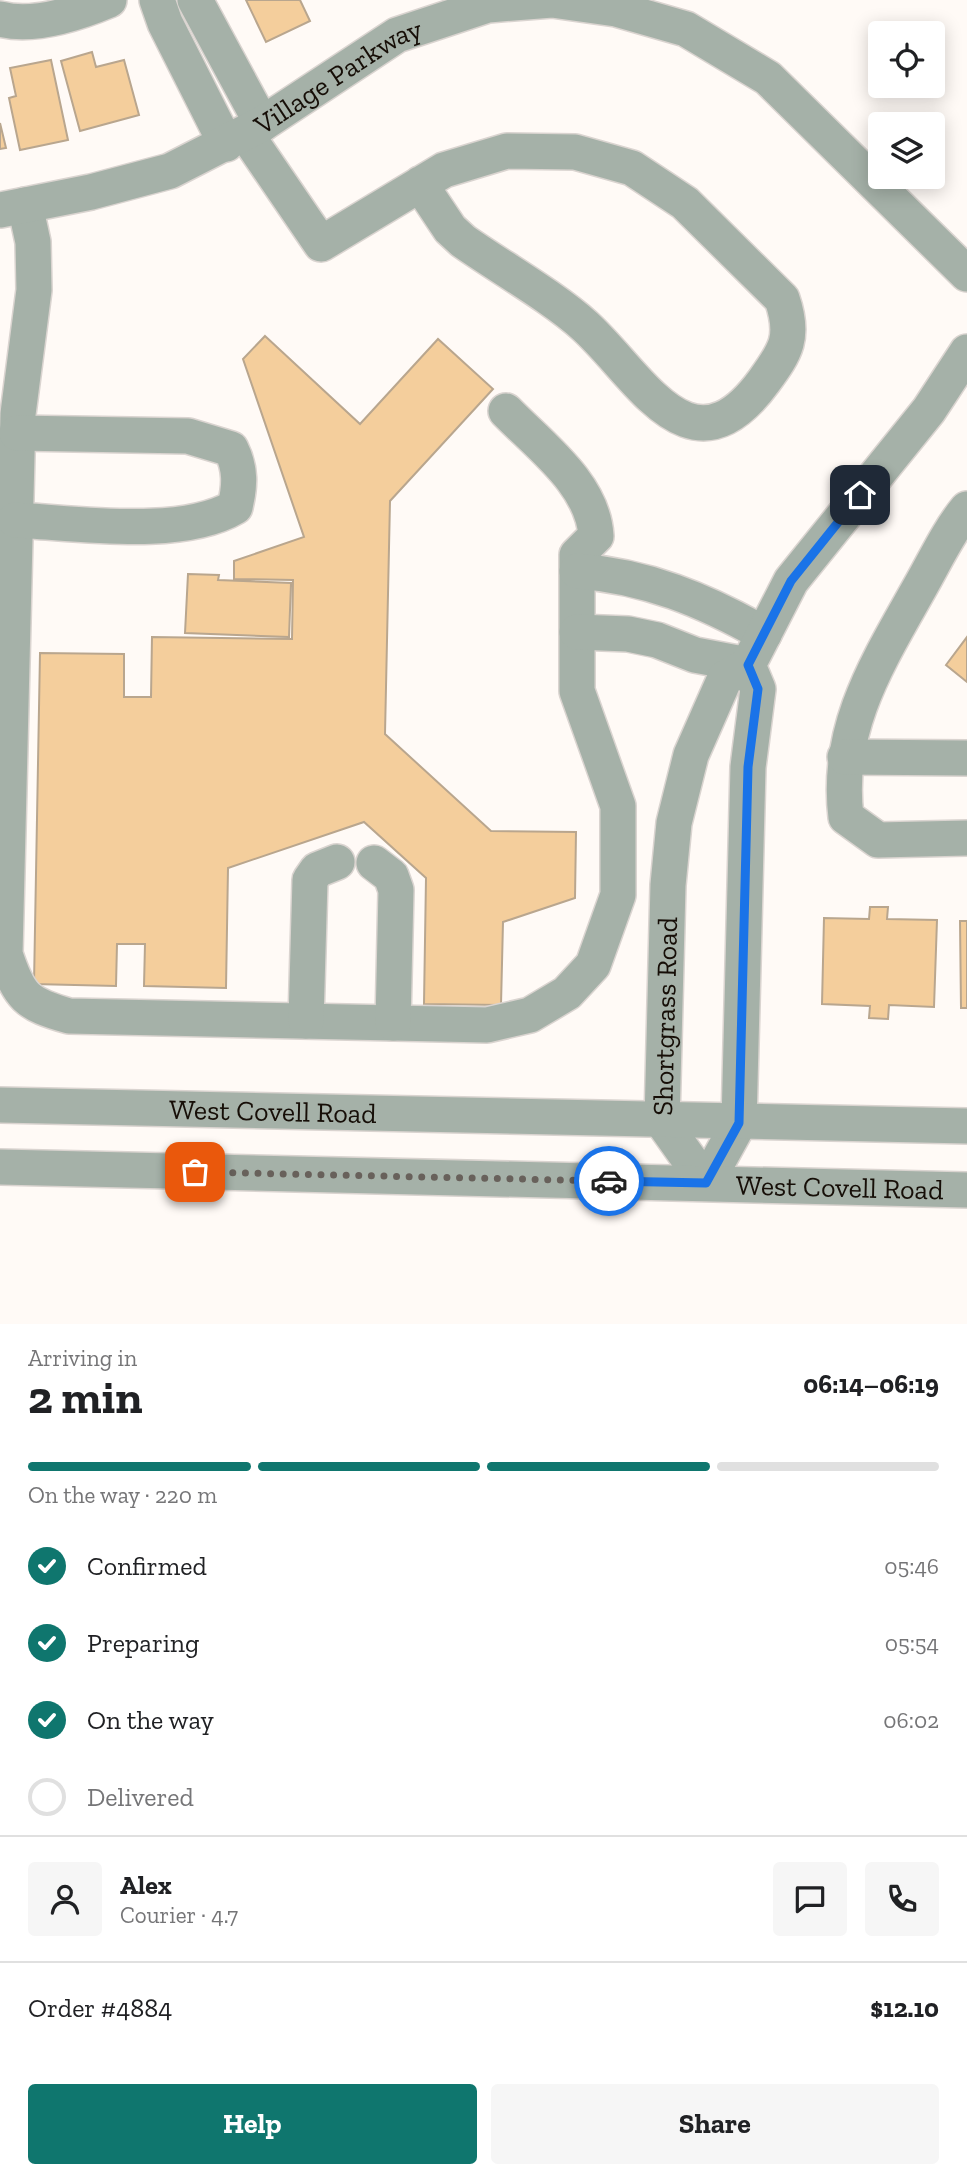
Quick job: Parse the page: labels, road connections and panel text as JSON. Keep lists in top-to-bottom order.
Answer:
{
  "streets": {
    "street": ["Village Parkway", "Shortgrass Road", "West Covell Road"]
  },
  "crossings": [
    ["Shortgrass Road", "West Covell Road"]
  ],
  "page": {
    "heading": ["2 min", "Arriving in", "06:14–06:19"],
    "panel": [
      "Alex",
      "Courier · 4.7",
      "Order #4884",
      "$12.10"
    ],
    "bar": "On the way · 220 m",
    "list": [
      ["Confirmed", "05:46"],
      ["Preparing", "05:54"],
      ["On the way", "06:02"],
      "Delivered"
    ],
    "buttons": ["Help", "Share"]
  }
}
